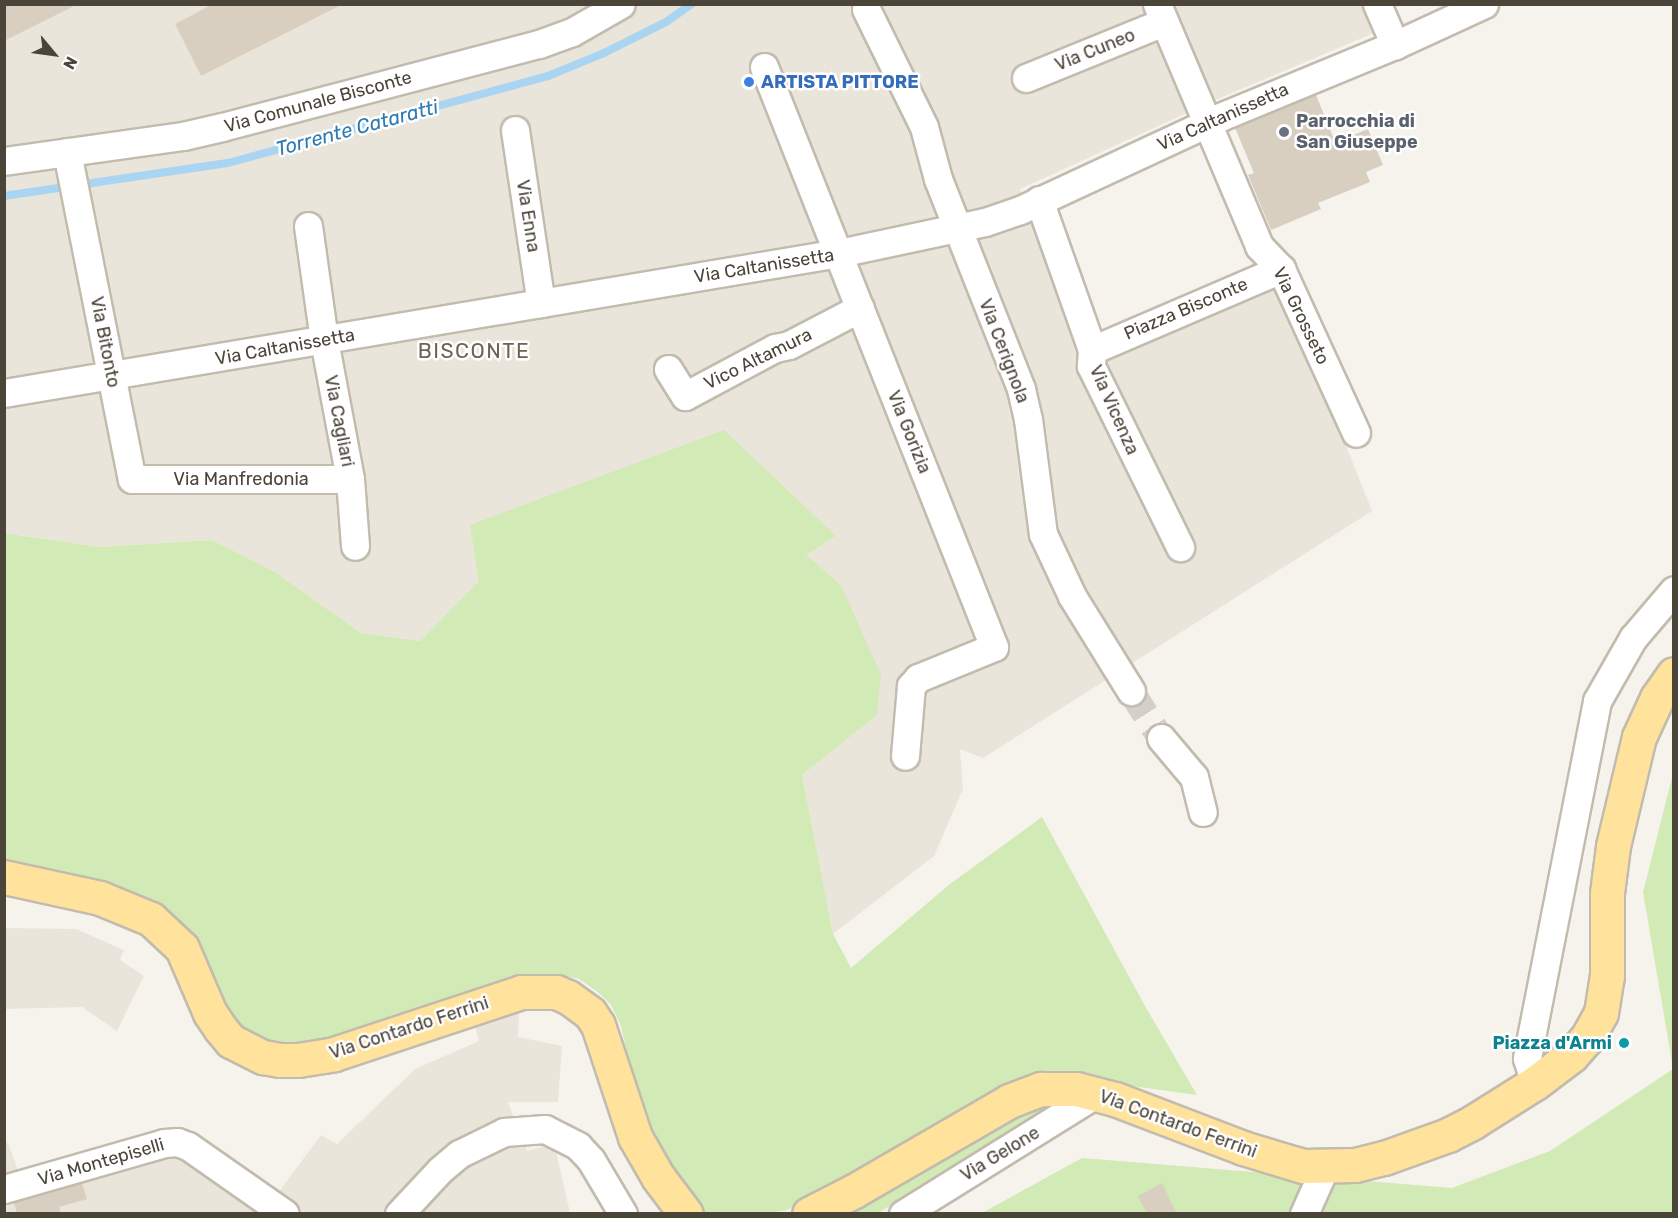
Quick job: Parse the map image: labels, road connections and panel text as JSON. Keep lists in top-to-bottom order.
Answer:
{
  "streets": {
    "main road": ["Via Contardo Ferrini"],
    "street": [
      "Via Cuneo",
      "Via Comunale Bisconte",
      "Via Caltanissetta",
      "Via Enna",
      "Piazza Bisconte",
      "Via Grosseto",
      "Via Bitonto",
      "Via Cerignola",
      "Vico Altamura",
      "Via Vicenza",
      "Via Cagliari",
      "Via Gorizia",
      "Via Manfredonia",
      "Via Gelone",
      "Via Montepiselli"
    ]
  },
  "crossings": [
    ["Via Cuneo", "Via Grosseto"],
    ["Via Comunale Bisconte", "Via Bitonto"],
    ["Via Caltanissetta", "Via Enna"],
    ["Via Caltanissetta", "Via Grosseto"],
    ["Via Caltanissetta", "Via Bitonto"],
    ["Via Caltanissetta", "Via Cerignola"],
    ["Via Caltanissetta", "Via Vicenza"],
    ["Via Caltanissetta", "Via Cagliari"],
    ["Via Caltanissetta", "Via Gorizia"],
    ["Piazza Bisconte", "Via Grosseto"],
    ["Piazza Bisconte", "Via Vicenza"],
    ["Via Bitonto", "Via Manfredonia"],
    ["Vico Altamura", "Via Gorizia"],
    ["Via Cagliari", "Via Manfredonia"],
    ["Via Contardo Ferrini", "Via Gelone"]
  ],
  "districts": ["BISCONTE"],
  "water": ["Torrente Cataratti"],
  "places": ["ARTISTA PITTORE", "Parrocchia di San Giuseppe", "Piazza d'Armi"],
  "north": "bottom right"
}
